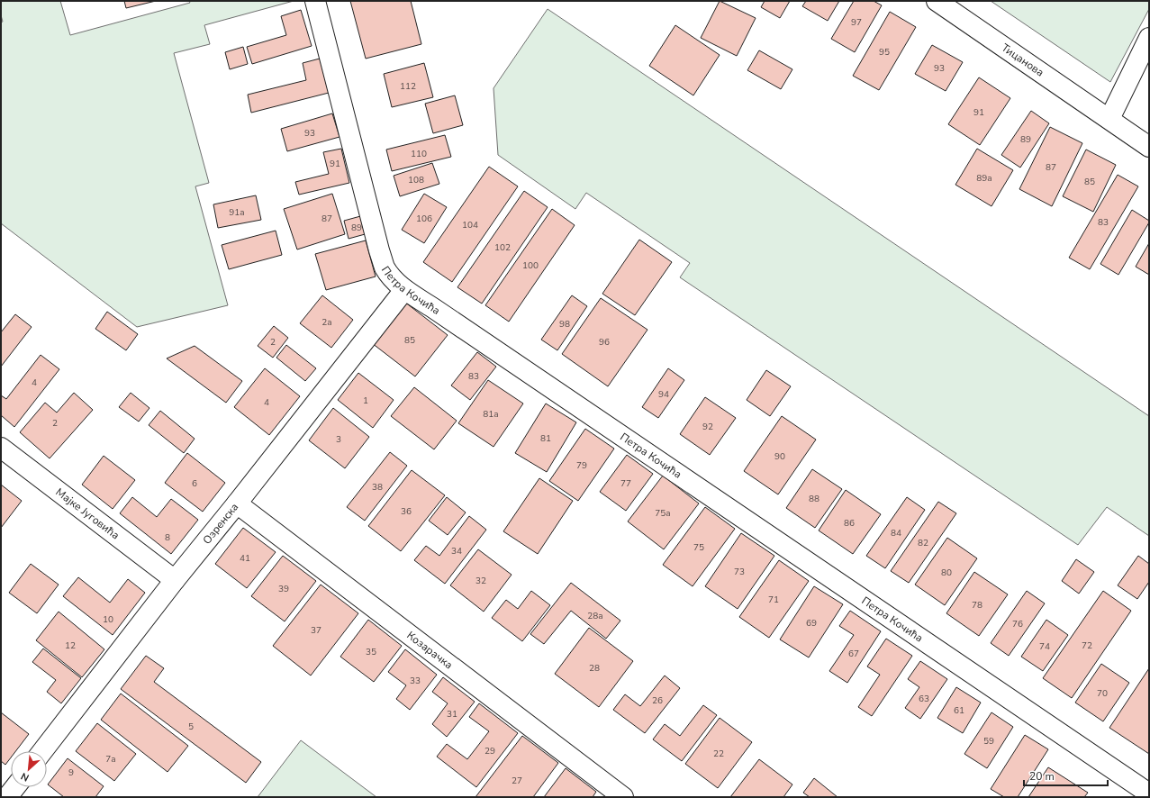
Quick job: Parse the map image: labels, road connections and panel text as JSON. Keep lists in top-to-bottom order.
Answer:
{
  "streets": {
    "street": [
      "Тицанова",
      "Петра Кочића",
      "Мајке Југовића",
      "Озренска",
      "Козарачка"
    ]
  },
  "crossings": [
    ["Петра Кочића", "Озренска"],
    ["Мајке Југовића", "Озренска"],
    ["Озренска", "Козарачка"]
  ],
  "house_numbers": [
    "97",
    "95",
    "93",
    "112",
    "91",
    "93",
    "89",
    "110",
    "91",
    "87",
    "89a",
    "108",
    "85",
    "91a",
    "87",
    "106",
    "83",
    "104",
    "89",
    "102",
    "100",
    "2a",
    "98",
    "85",
    "2",
    "96",
    "83",
    "4",
    "94",
    "1",
    "4",
    "81a",
    "2",
    "92",
    "81",
    "3",
    "90",
    "79",
    "6",
    "77",
    "38",
    "88",
    "36",
    "75a",
    "86",
    "84",
    "8",
    "82",
    "75",
    "34",
    "41",
    "73",
    "80",
    "32",
    "39",
    "71",
    "78",
    "28a",
    "10",
    "69",
    "76",
    "37",
    "12",
    "72",
    "74",
    "35",
    "67",
    "28",
    "33",
    "70",
    "63",
    "26",
    "61",
    "31",
    "5",
    "59",
    "29",
    "22",
    "7a",
    "9",
    "27"
  ],
  "scale_bar": "20 m",
  "north": "bottom left"
}
